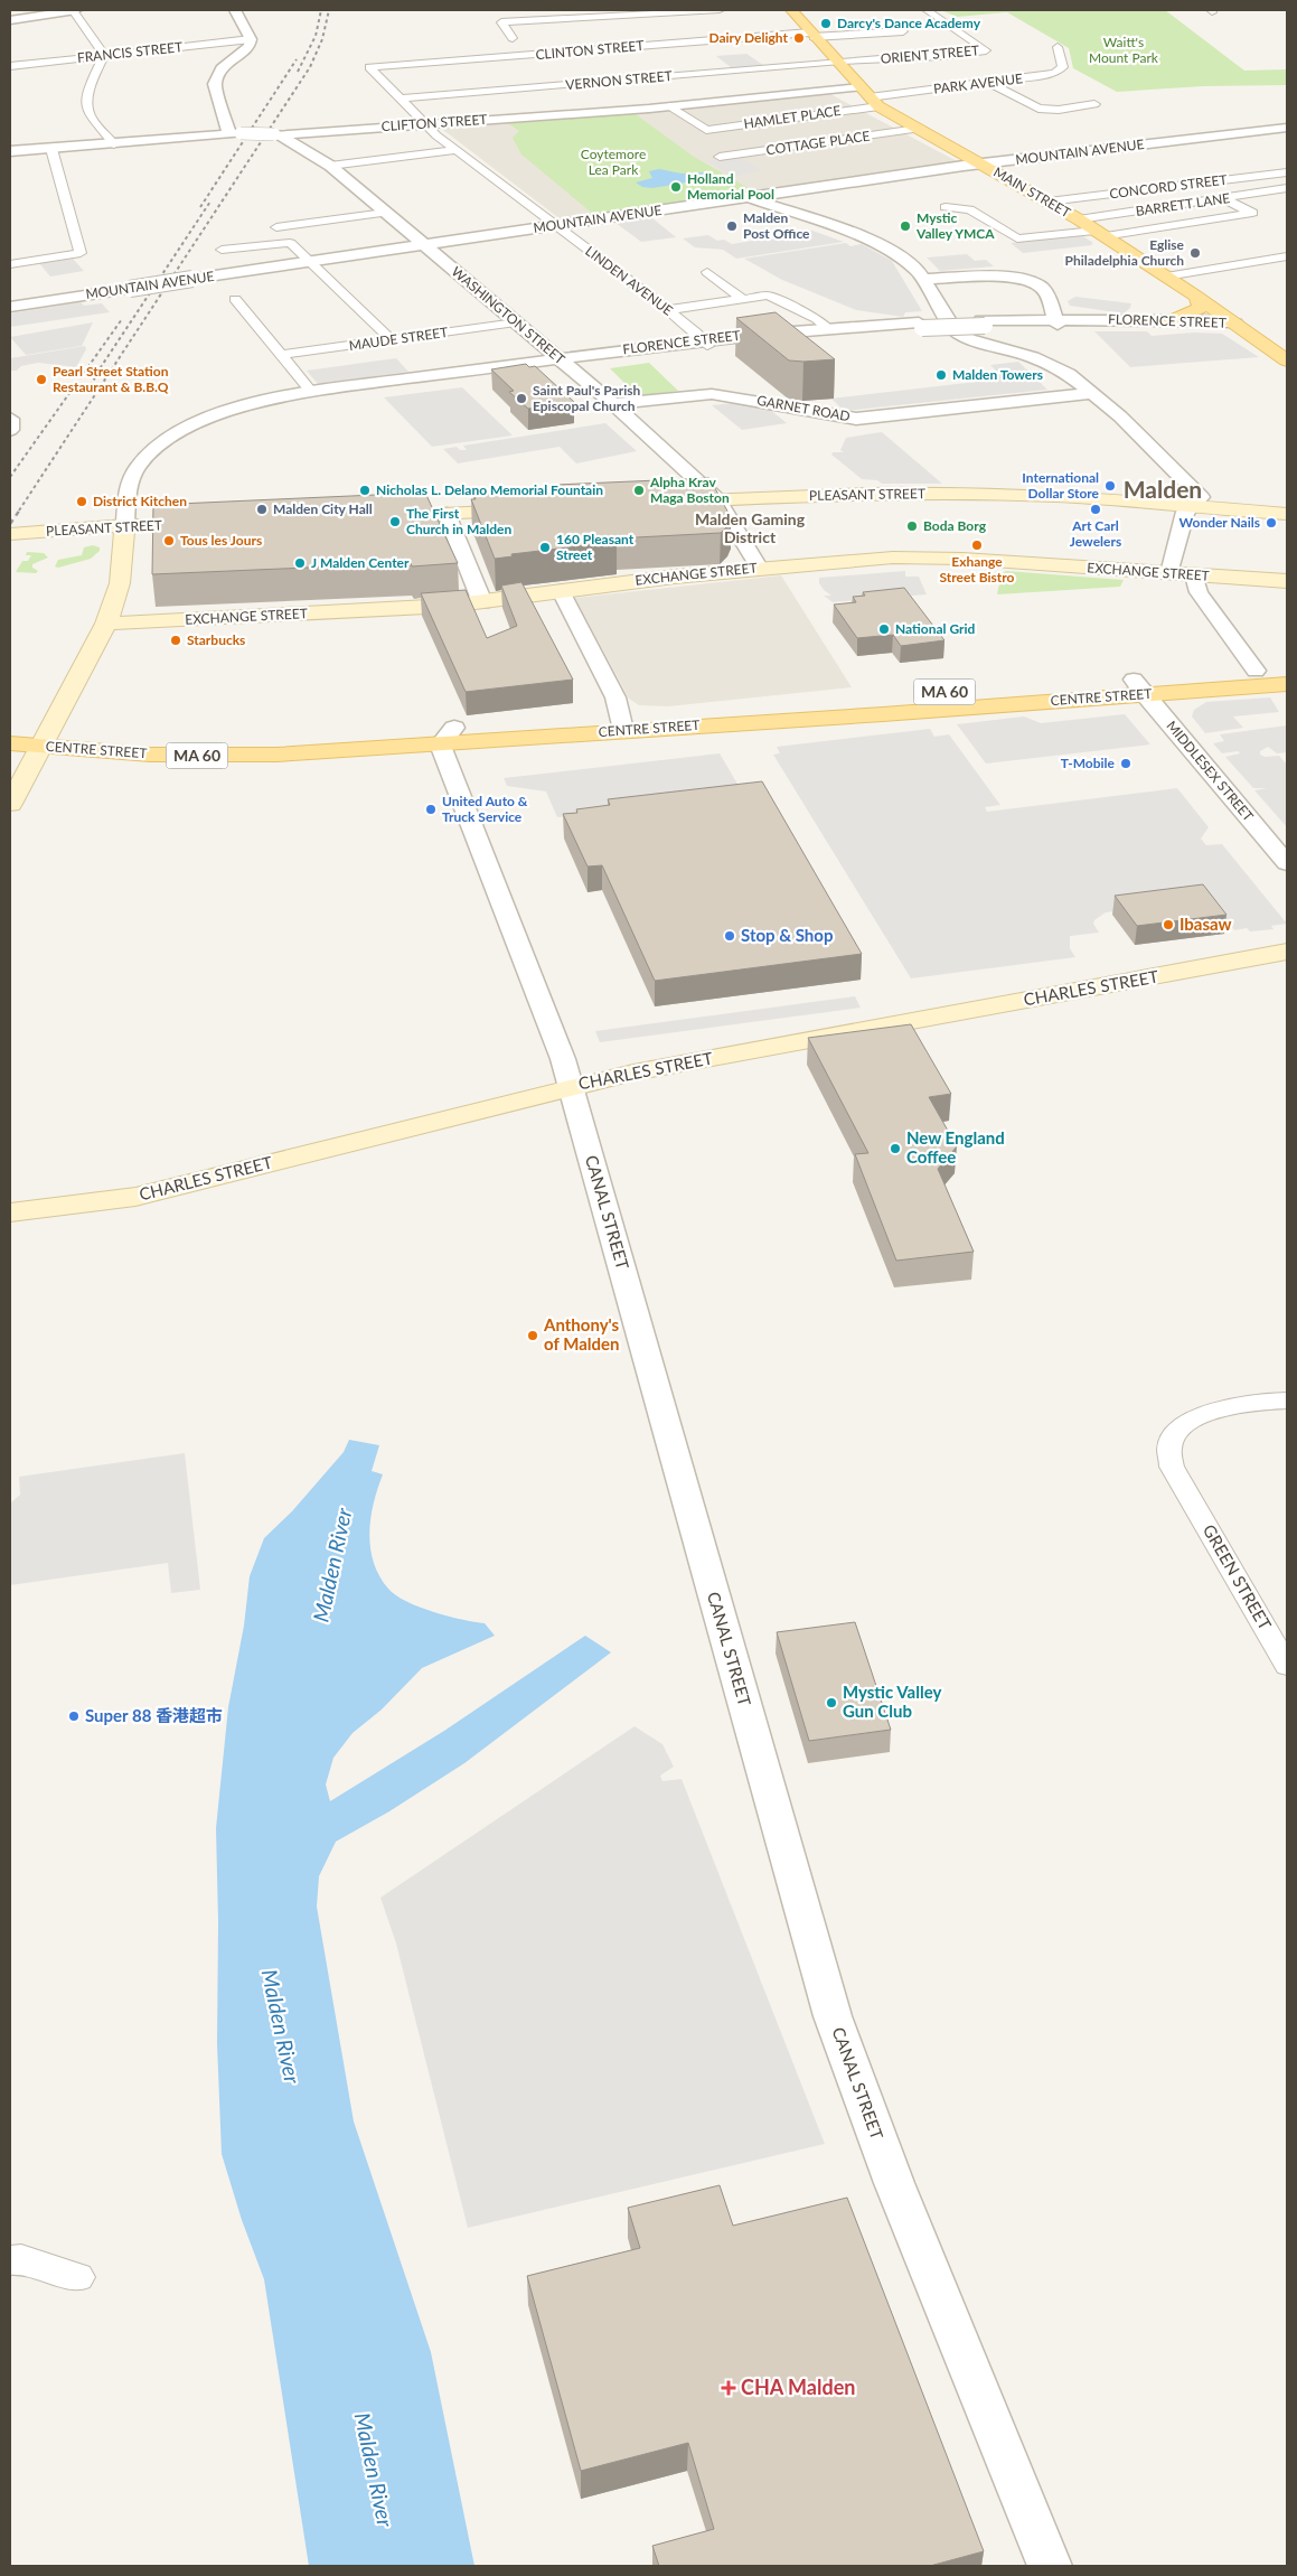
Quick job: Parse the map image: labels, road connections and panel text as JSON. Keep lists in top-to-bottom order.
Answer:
{
  "streets": {
    "main road": [
      "MAIN STREET",
      "PLEASANT STREET",
      "EXCHANGE STREET",
      "MA 60",
      "CENTRE STREET",
      "CHARLES STREET"
    ],
    "street": [
      "CLINTON STREET",
      "FRANCIS STREET",
      "ORIENT STREET",
      "VERNON STREET",
      "PARK AVENUE",
      "HAMLET PLACE",
      "CLIFTON STREET",
      "COTTAGE PLACE",
      "MOUNTAIN AVENUE",
      "CONCORD STREET",
      "BARRETT LANE",
      "LINDEN AVENUE",
      "WASHINGTON STREET",
      "FLORENCE STREET",
      "MAUDE STREET",
      "GARNET ROAD",
      "MIDDLESEX STREET",
      "CANAL STREET",
      "GREEN STREET"
    ]
  },
  "crossings": [
    ["CLINTON STREET", "MAIN STREET"],
    ["CLINTON STREET", "LINDEN AVENUE"],
    ["ORIENT STREET", "VERNON STREET"],
    ["ORIENT STREET", "MAIN STREET"],
    ["VERNON STREET", "MAIN STREET"],
    ["VERNON STREET", "LINDEN AVENUE"],
    ["PARK AVENUE", "HAMLET PLACE"],
    ["PARK AVENUE", "CLIFTON STREET"],
    ["PARK AVENUE", "MAIN STREET"],
    ["HAMLET PLACE", "CLIFTON STREET"],
    ["HAMLET PLACE", "MAIN STREET"],
    ["CLIFTON STREET", "MAIN STREET"],
    ["CLIFTON STREET", "LINDEN AVENUE"],
    ["CLIFTON STREET", "WASHINGTON STREET"],
    ["COTTAGE PLACE", "MAIN STREET"],
    ["MOUNTAIN AVENUE", "MAIN STREET"],
    ["MOUNTAIN AVENUE", "LINDEN AVENUE"],
    ["MOUNTAIN AVENUE", "WASHINGTON STREET"],
    ["CONCORD STREET", "MAIN STREET"],
    ["MAIN STREET", "BARRETT LANE"],
    ["MAIN STREET", "FLORENCE STREET"],
    ["LINDEN AVENUE", "FLORENCE STREET"],
    ["WASHINGTON STREET", "FLORENCE STREET"],
    ["WASHINGTON STREET", "MAUDE STREET"],
    ["WASHINGTON STREET", "GARNET ROAD"],
    ["WASHINGTON STREET", "PLEASANT STREET"],
    ["WASHINGTON STREET", "EXCHANGE STREET"],
    ["FLORENCE STREET", "PLEASANT STREET"],
    ["CENTRE STREET", "MIDDLESEX STREET"],
    ["CENTRE STREET", "CANAL STREET"],
    ["CHARLES STREET", "CANAL STREET"]
  ],
  "districts": ["Malden", "Malden Gaming District"],
  "water": ["Malden River"],
  "parks": ["Waitt's Mount Park", "Coytemore Lea Park"],
  "places": {
    "other": [
      "Darcy's Dance Academy",
      "Dairy Delight",
      "Holland Memorial Pool",
      "Malden Post Office",
      "Mystic Valley YMCA",
      "Eglise Philadelphia Church",
      "Malden Towers",
      "Pearl Street Station Restaurant & B.B.Q",
      "Saint Paul's Parish Episcopal Church",
      "International Dollar Store",
      "Nicholas L. Delano Memorial Fountain",
      "Alpha Krav Maga Boston",
      "District Kitchen",
      "Malden City Hall",
      "Art Carl Jewelers",
      "The First Church in Malden",
      "Wonder Nails",
      "Boda Borg",
      "Tous les Jours",
      "Exhange Street Bistro",
      "160 Pleasant Street",
      "J Malden Center",
      "National Grid",
      "Starbucks",
      "T-Mobile",
      "United Auto & Truck Service",
      "Ibasaw",
      "Stop & Shop",
      "New England Coffee",
      "Anthony's of Malden",
      "Mystic Valley Gun Club",
      "Super 88 香港超市"
    ],
    "health": ["CHA Malden"]
  }
}
